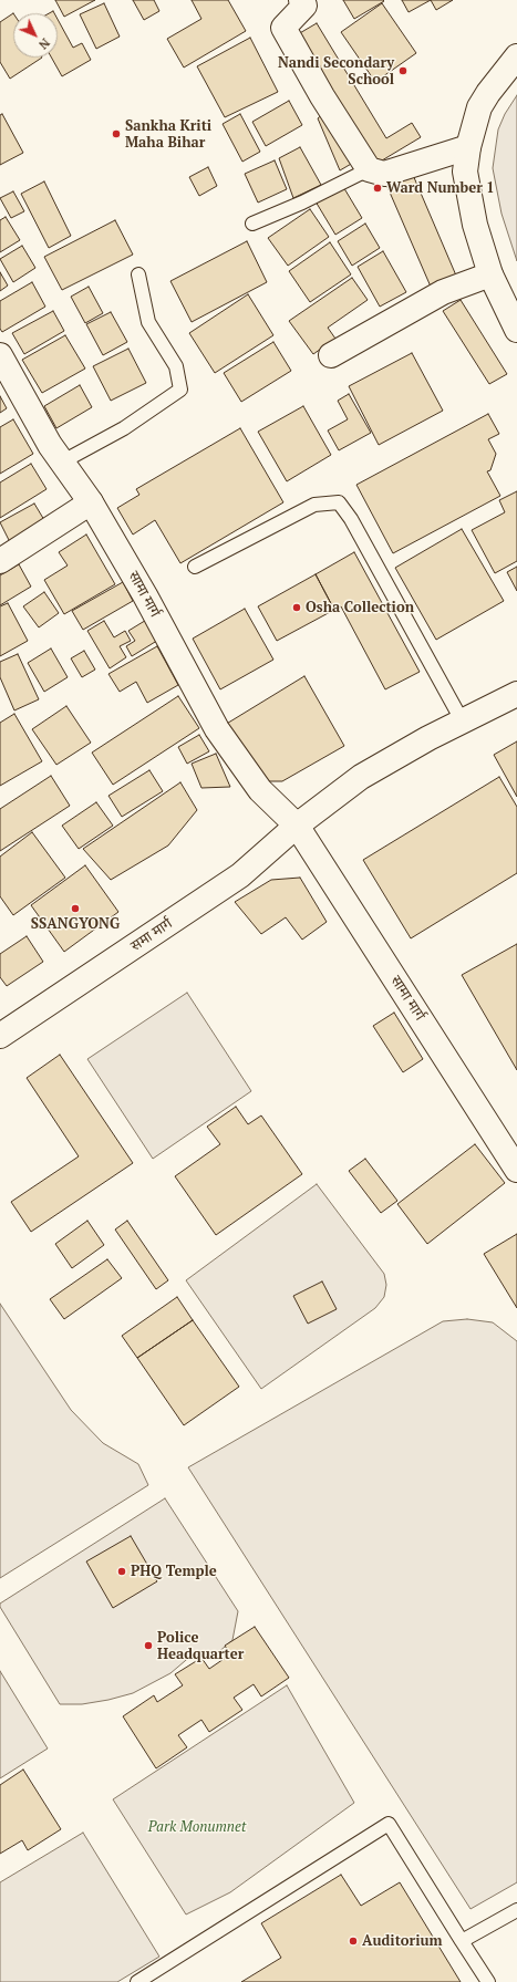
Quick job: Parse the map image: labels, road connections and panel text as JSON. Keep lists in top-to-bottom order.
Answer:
{
  "streets": {
    "main road": ["सामा मार्ग", "समा मार्ग"]
  },
  "crossings": [
    ["सामा मार्ग", "समा मार्ग"]
  ],
  "parks": ["Park Monumnet"],
  "places": [
    "Nandi Secondary School",
    "Sankha Kriti Maha Bihar",
    "Ward Number 1",
    "Osha Collection",
    "SSANGYONG",
    "PHQ Temple",
    "Police Headquarter",
    "Auditorium"
  ],
  "north": "bottom right"
}
